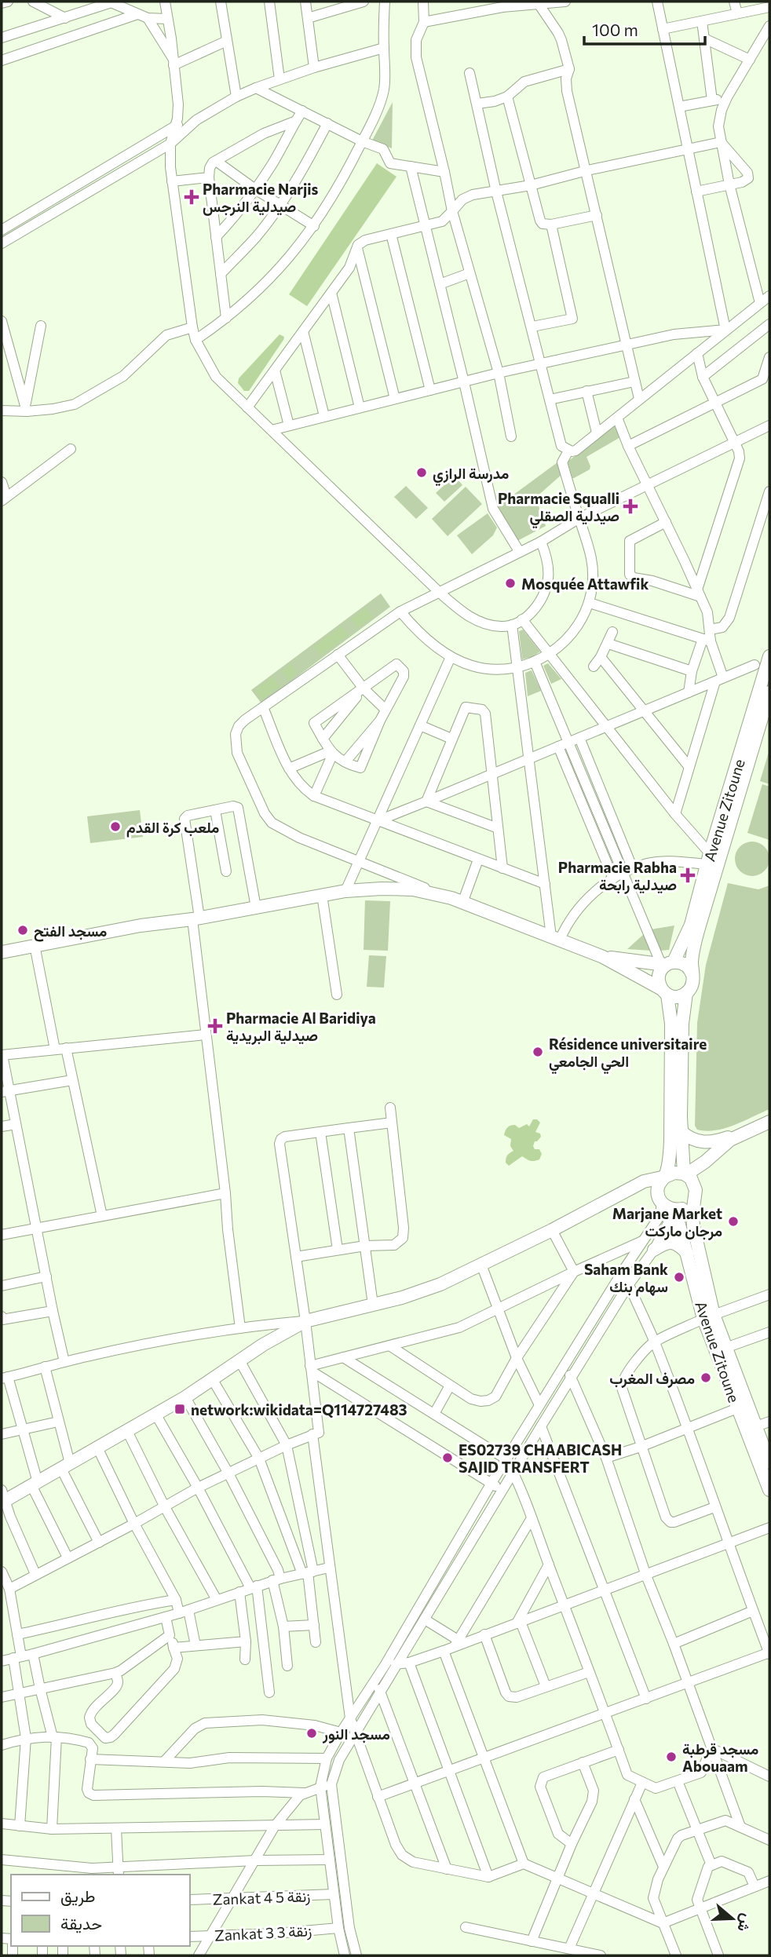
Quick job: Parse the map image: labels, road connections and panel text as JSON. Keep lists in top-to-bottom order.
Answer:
{
  "streets": {
    "main road": ["Avenue Zitoune"],
    "street": ["Zankat 4 زنقة 5", "Zankat 3 زنقة 3"]
  },
  "places": {
    "health": [
      "Pharmacie Narjis صيدلية النرجس",
      "Pharmacie Squalli صيدلية الصقلي",
      "Pharmacie Rabha صيدلية رابحة",
      "Pharmacie Al Baridiya صيدلية البريدية"
    ],
    "other": [
      "مدرسة الرازي",
      "Mosquée Attawfik",
      "ملعب كرة القدم",
      "مسجد الفتح",
      "Résidence universitaire الحي الجامعي",
      "Marjane Market مرجان ماركت",
      "Saham Bank سهام بنك",
      "مصرف المغرب",
      "ES02739 CHAABICASH SAJID TRANSFERT",
      "مسجد النور",
      "مسجد قرطبة Abouaam"
    ],
    "transit": ["network:wikidata=Q114727483"]
  },
  "legend": ["طريق", "حديقة"],
  "scale_bar": "100 m",
  "north": "right"
}
